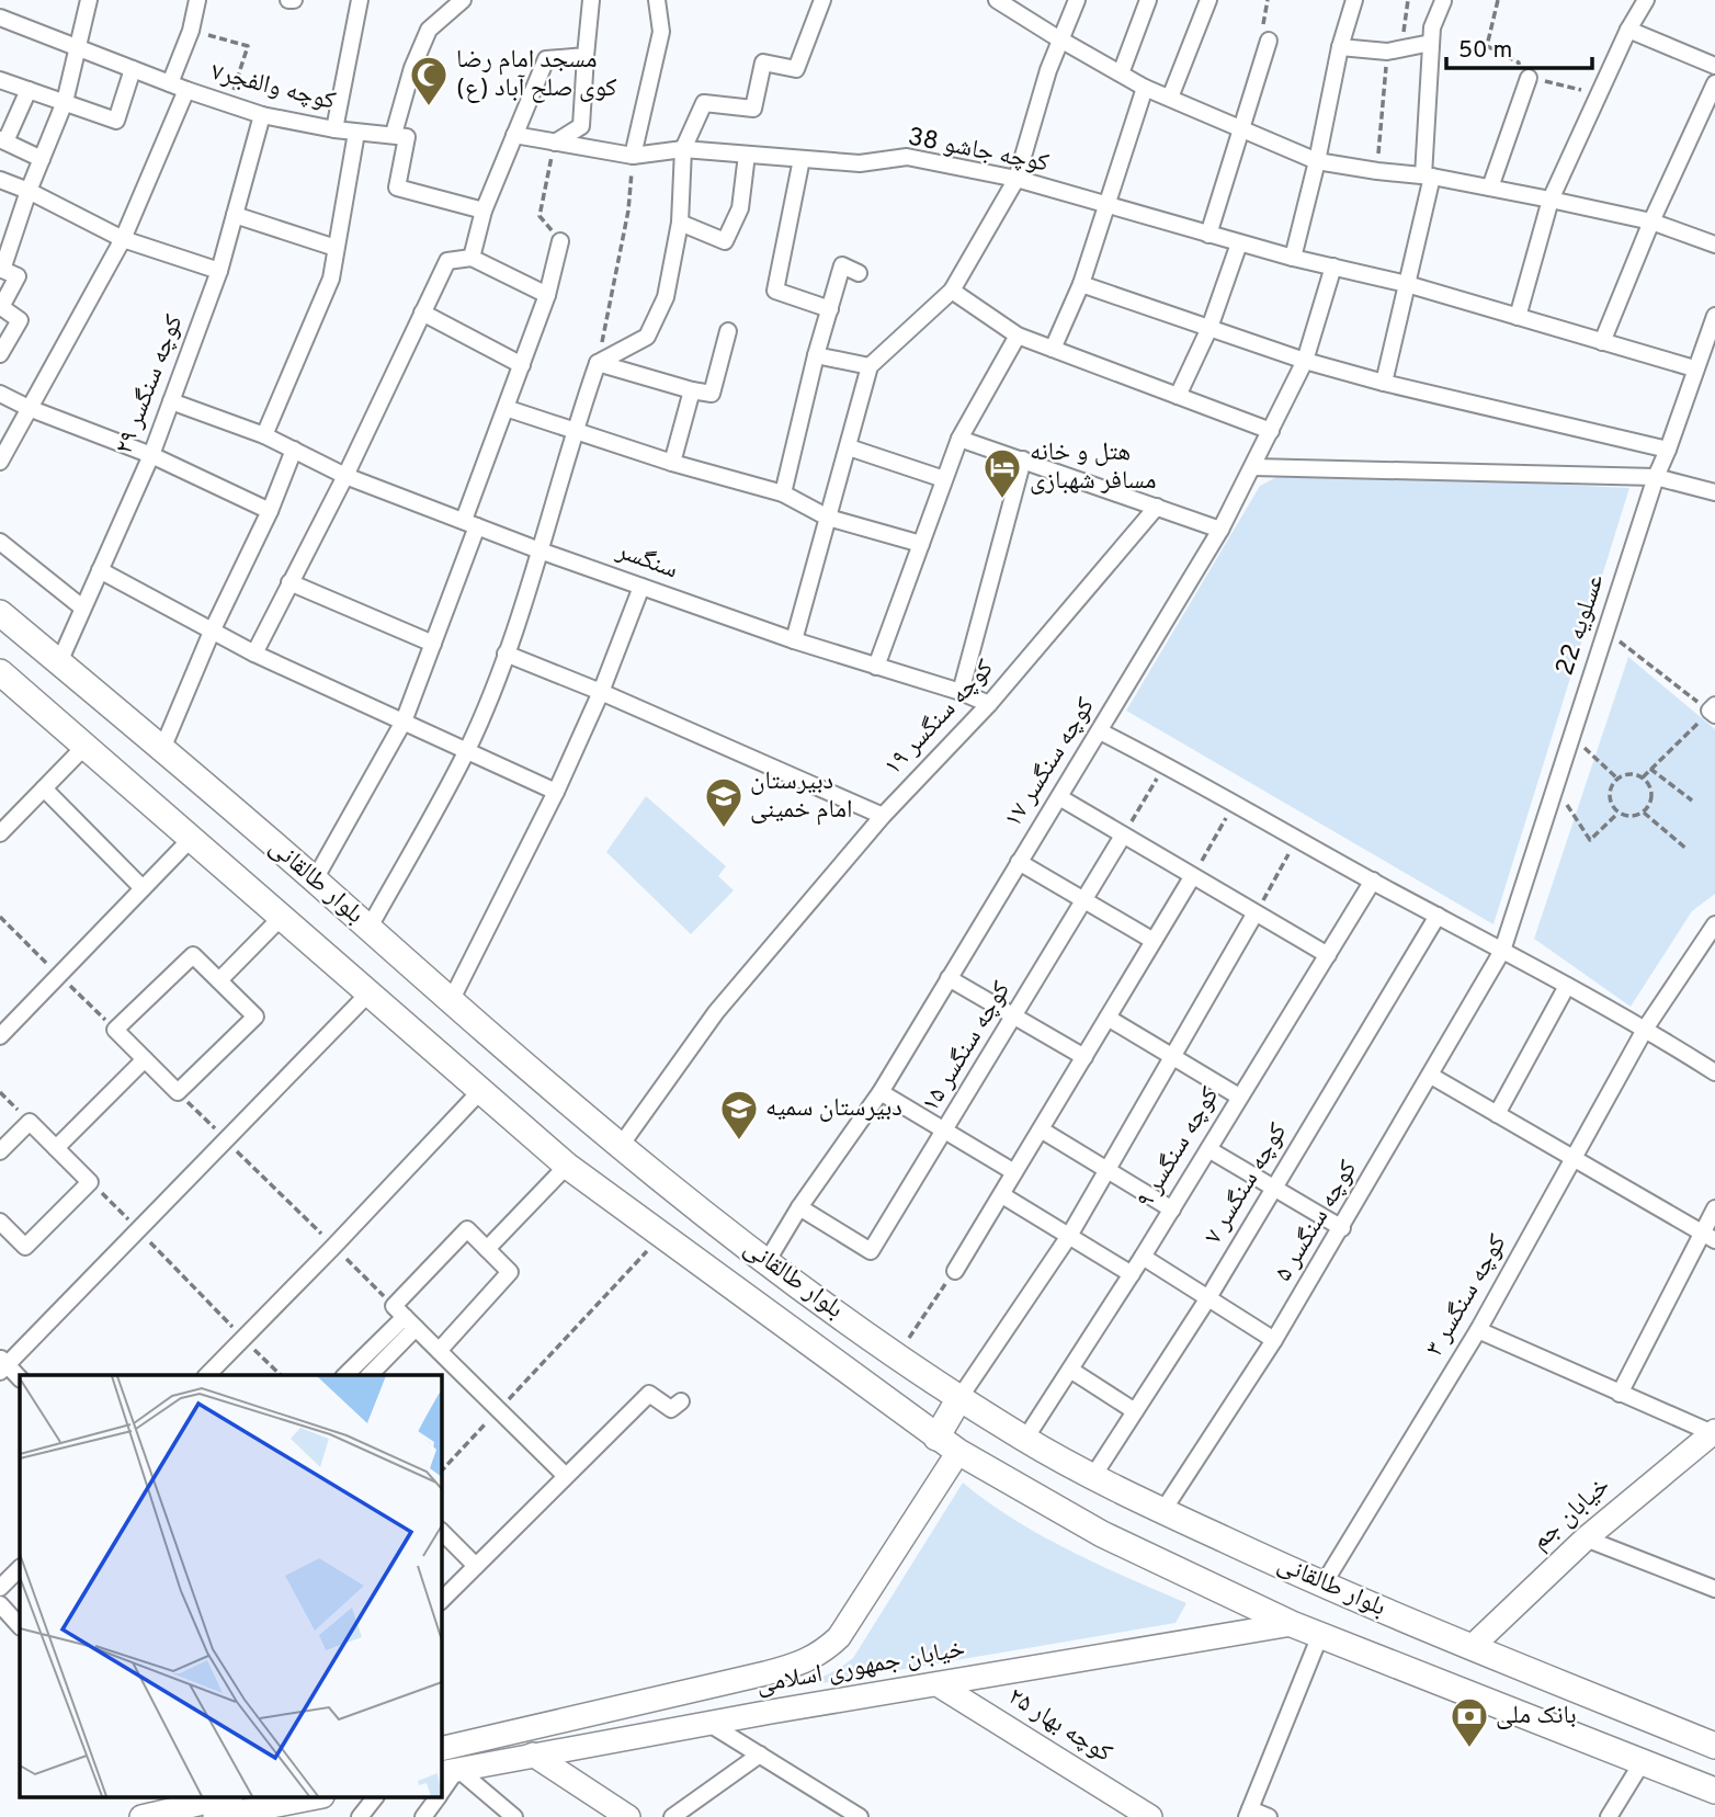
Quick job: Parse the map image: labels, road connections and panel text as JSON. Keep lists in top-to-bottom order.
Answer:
{
  "streets": {
    "main road": ["بلوار طالقانی"],
    "street": [
      "کوچه والفجر۷",
      "کوچه جاشو 38",
      "کوچه سنگسر ۲۹",
      "سنگسر",
      "عسلویه 22",
      "کوچه سنگسر ۱۹",
      "کوچه سنگسر ۱۷",
      "کوچه سنگسر ۱۵",
      "کوچه سنگسر ۹",
      "کوچه سنگسر ۷",
      "کوچه سنگسر ۵",
      "کوچه سنگسر ۳",
      "خیابان جم",
      "خیابان جمهوری اسلامی",
      "کوچه بهار ۲۵"
    ]
  },
  "crossings": [
    ["کوچه والفجر۷", "کوچه سنگسر ۲۹"],
    ["کوچه جاشو 38", "عسلویه 22"],
    ["کوچه جاشو 38", "کوچه سنگسر ۱۷"],
    ["کوچه سنگسر ۲۹", "سنگسر"],
    ["کوچه سنگسر ۲۹", "بلوار طالقانی"],
    ["سنگسر", "کوچه سنگسر ۱۹"],
    ["عسلویه 22", "کوچه سنگسر ۵"],
    ["کوچه سنگسر ۱۹", "بلوار طالقانی"],
    ["کوچه سنگسر ۱۷", "بلوار طالقانی"],
    ["کوچه سنگسر ۱۷", "کوچه سنگسر ۱۵"],
    ["بلوار طالقانی", "کوچه سنگسر ۹"],
    ["بلوار طالقانی", "کوچه سنگسر ۷"],
    ["بلوار طالقانی", "کوچه سنگسر ۵"],
    ["بلوار طالقانی", "کوچه سنگسر ۳"],
    ["بلوار طالقانی", "خیابان جم"],
    ["بلوار طالقانی", "خیابان جمهوری اسلامی"],
    ["خیابان جمهوری اسلامی", "کوچه بهار ۲۵"]
  ],
  "places": {
    "mosque": ["مسجد امام رضا (ع) کوی صلح آباد"],
    "hotel": ["هتل و خانه مسافر شهبازی"],
    "school or university": ["دبیرستان امام خمینی", "دبیرستان سمیه"],
    "bank": ["بانک ملی"]
  },
  "scale_bar": "50 m"
}
